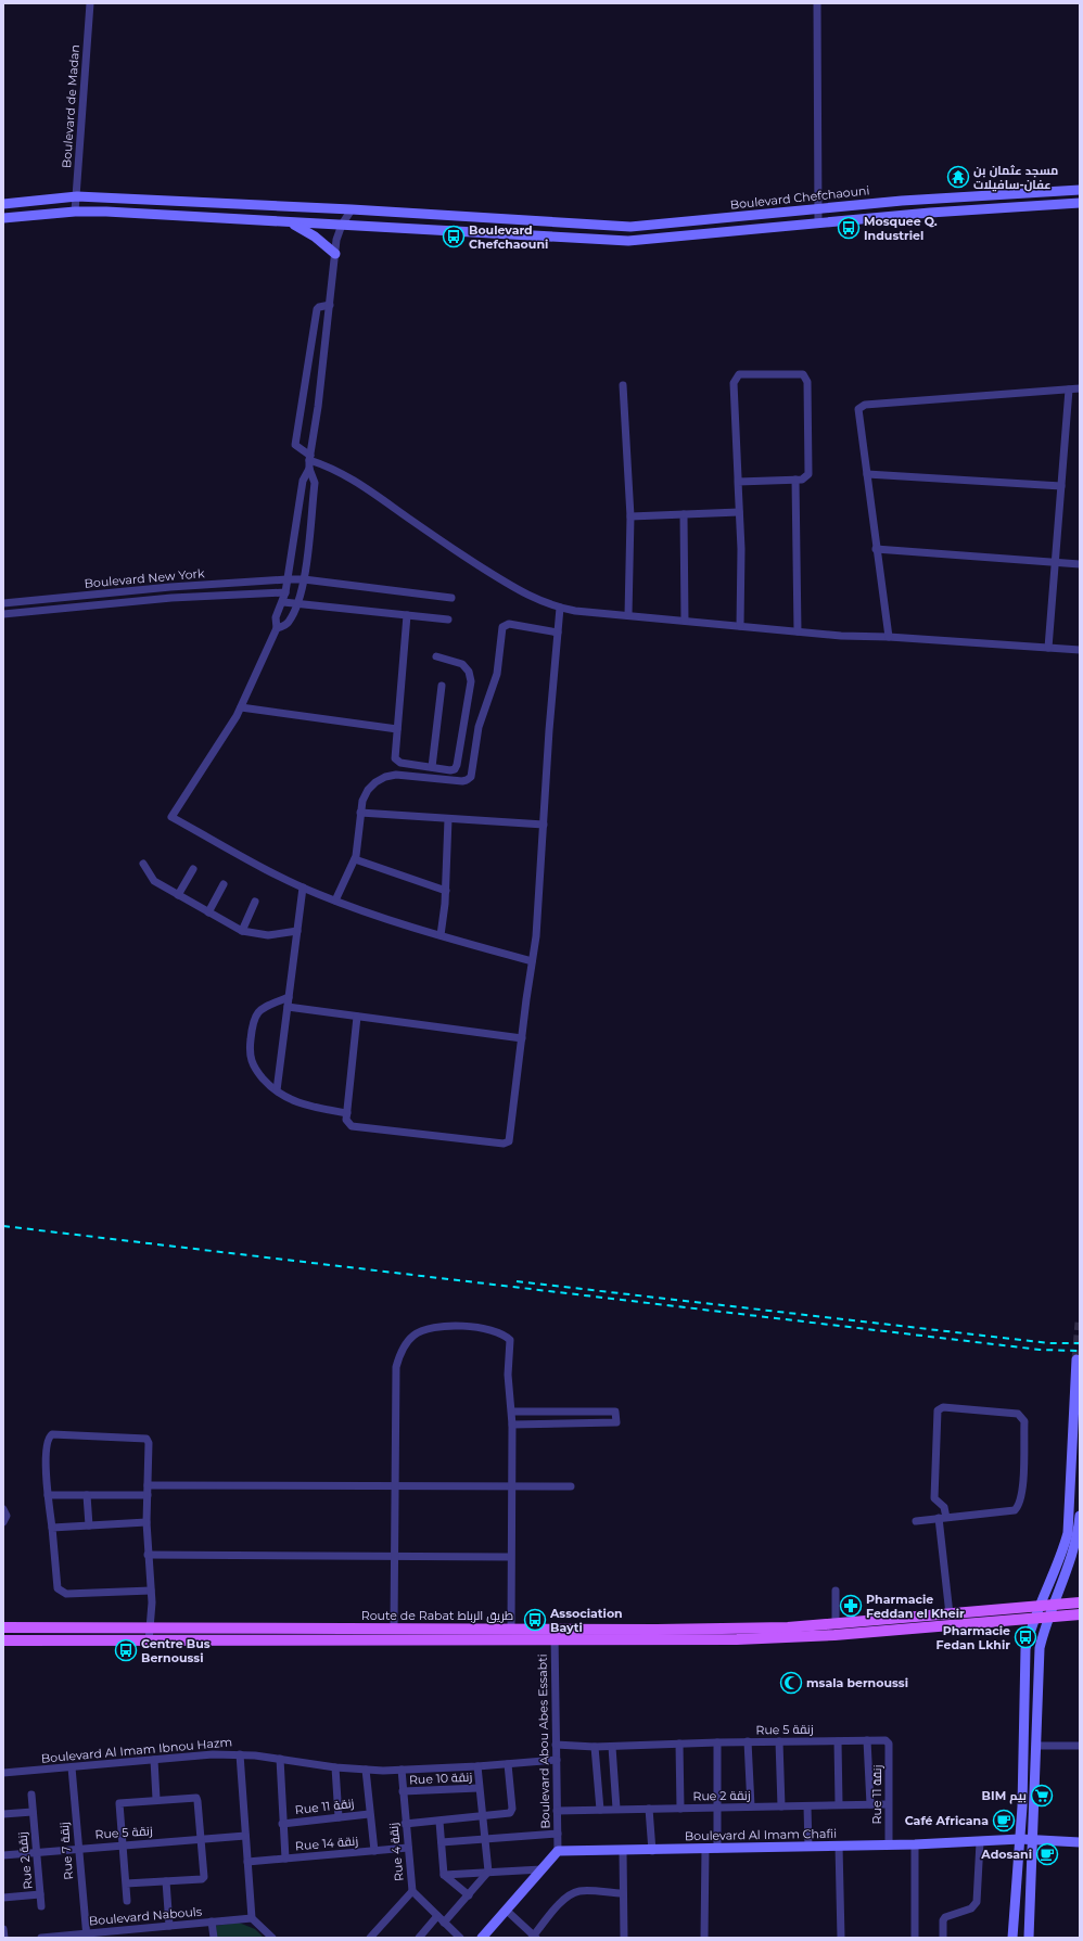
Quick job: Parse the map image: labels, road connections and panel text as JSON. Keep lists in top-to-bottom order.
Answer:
{
  "streets": {
    "main road": ["Route de Rabat طريق الرباط"],
    "street": [
      "Boulevard de Madan",
      "Boulevard Chefchaouni",
      "Boulevard New York",
      "Rue 5 زنقة",
      "Boulevard Abou Abes Essabti",
      "Boulevard Al Imam Ibnou Hazm",
      "Rue 10 زنقة",
      "Rue 11 زنقة",
      "Rue 2 زنقة",
      "Boulevard Al Imam Chafii",
      "Rue 14 زنقة",
      "Rue 7 زنقة",
      "Rue 4 زنقة",
      "Boulevard Nabouls"
    ]
  },
  "crossings": [
    ["Boulevard de Madan", "Boulevard Chefchaouni"],
    ["Route de Rabat طريق الرباط", "Boulevard Abou Abes Essabti"],
    ["Rue 5 زنقة", "Boulevard Abou Abes Essabti"],
    ["Rue 5 زنقة", "Rue 11 زنقة"],
    ["Rue 5 زنقة", "Rue 2 زنقة"],
    ["Rue 5 زنقة", "Rue 7 زنقة"],
    ["Boulevard Abou Abes Essabti", "Boulevard Al Imam Ibnou Hazm"],
    ["Boulevard Abou Abes Essabti", "Rue 2 زنقة"],
    ["Boulevard Abou Abes Essabti", "Boulevard Al Imam Chafii"],
    ["Boulevard Al Imam Ibnou Hazm", "Rue 7 زنقة"],
    ["Boulevard Al Imam Ibnou Hazm", "Rue 4 زنقة"],
    ["Rue 10 زنقة", "Rue 4 زنقة"],
    ["Rue 11 زنقة", "Rue 2 زنقة"],
    ["Rue 11 زنقة", "Boulevard Al Imam Chafii"],
    ["Rue 14 زنقة", "Rue 4 زنقة"],
    ["Rue 7 زنقة", "Boulevard Nabouls"]
  ],
  "places": {
    "temple": ["مسجد عثمان بن عفان-سافيلات"],
    "bus stop": [
      "Mosquee Q. Industriel",
      "Boulevard Chefchaouni",
      "Association Bayti",
      "Pharmacie Fedan Lkhir",
      "Centre Bus Bernoussi"
    ],
    "pharmacy": ["Pharmacie Feddan el Kheir"],
    "mosque": ["msala bernoussi"],
    "supermarket": ["BIM بيم"],
    "cafe": ["Café Africana", "Adosani"]
  }
}
